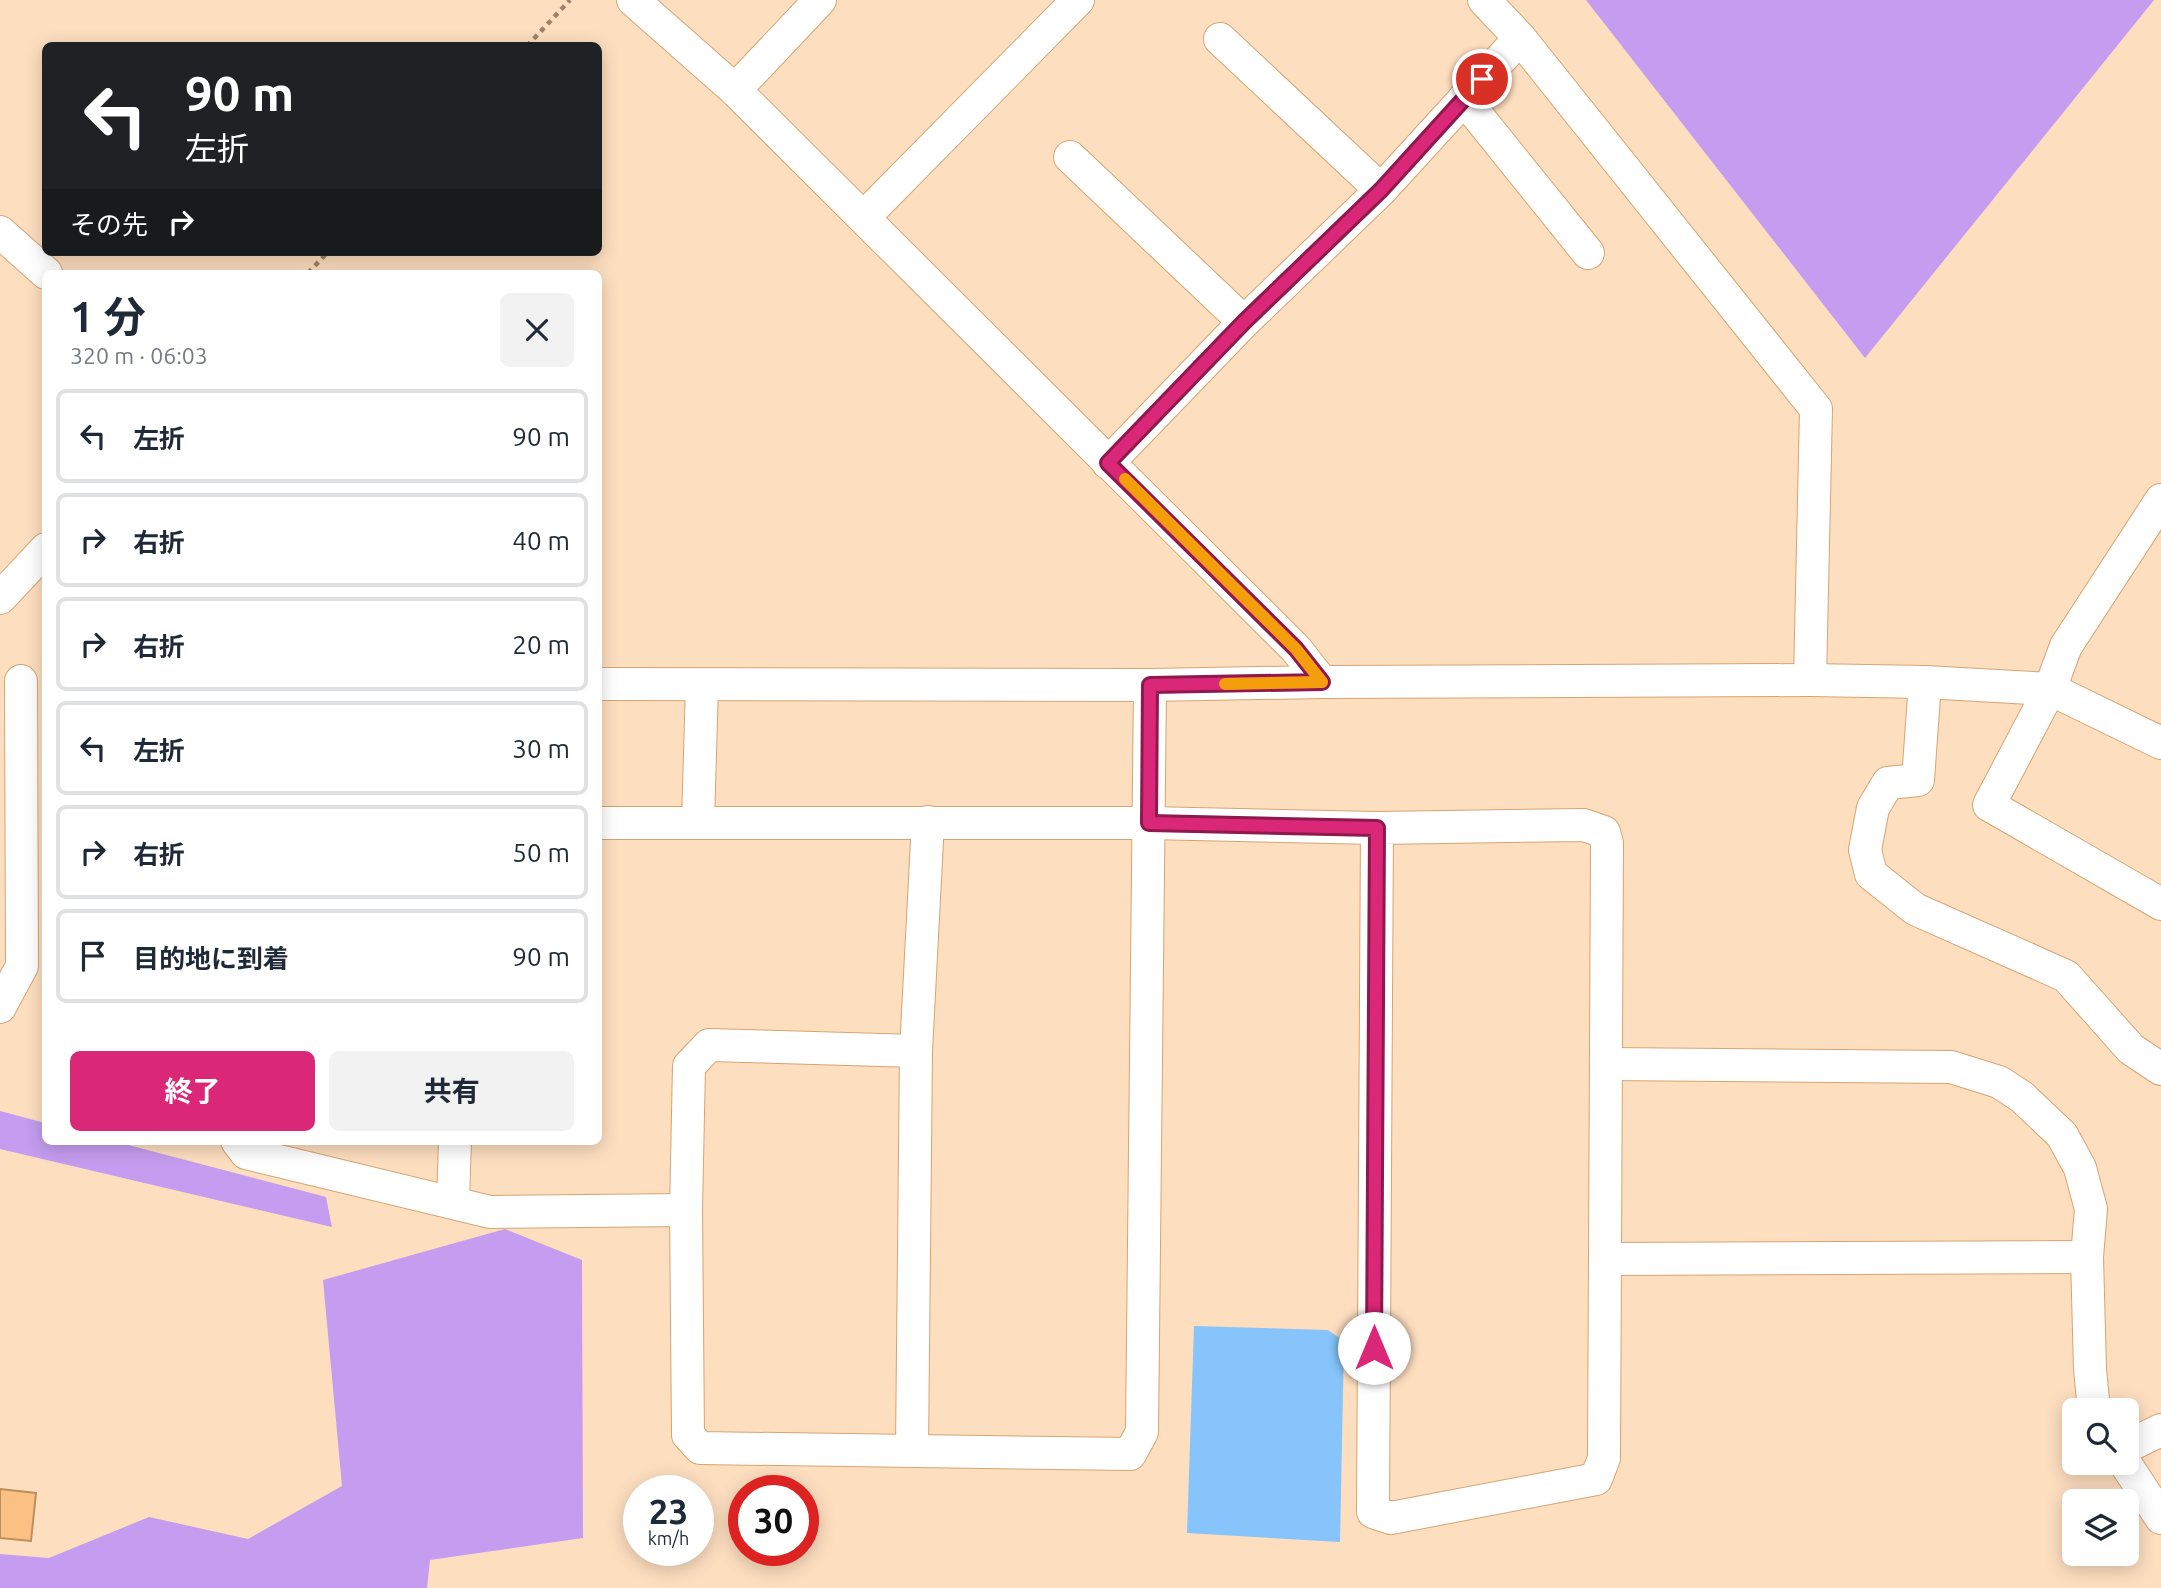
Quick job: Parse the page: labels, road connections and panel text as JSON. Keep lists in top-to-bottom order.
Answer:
{
  "page": {
    "turn": ["90 m", "左折"],
    "then": "その先",
    "heading": ["1 分", "320 m · 06:03"],
    "list": [
      {
        "name": "左折",
        "value": "90 m"
      },
      {
        "name": "右折",
        "value": "40 m"
      },
      {
        "name": "右折",
        "value": "20 m"
      },
      {
        "name": "左折",
        "value": "30 m"
      },
      {
        "name": "右折",
        "value": "50 m"
      },
      {
        "name": "目的地に到着",
        "value": "90 m"
      }
    ],
    "buttons": ["終了", "共有"],
    "speed": "23 km/h",
    "limit": "30"
  }
}
